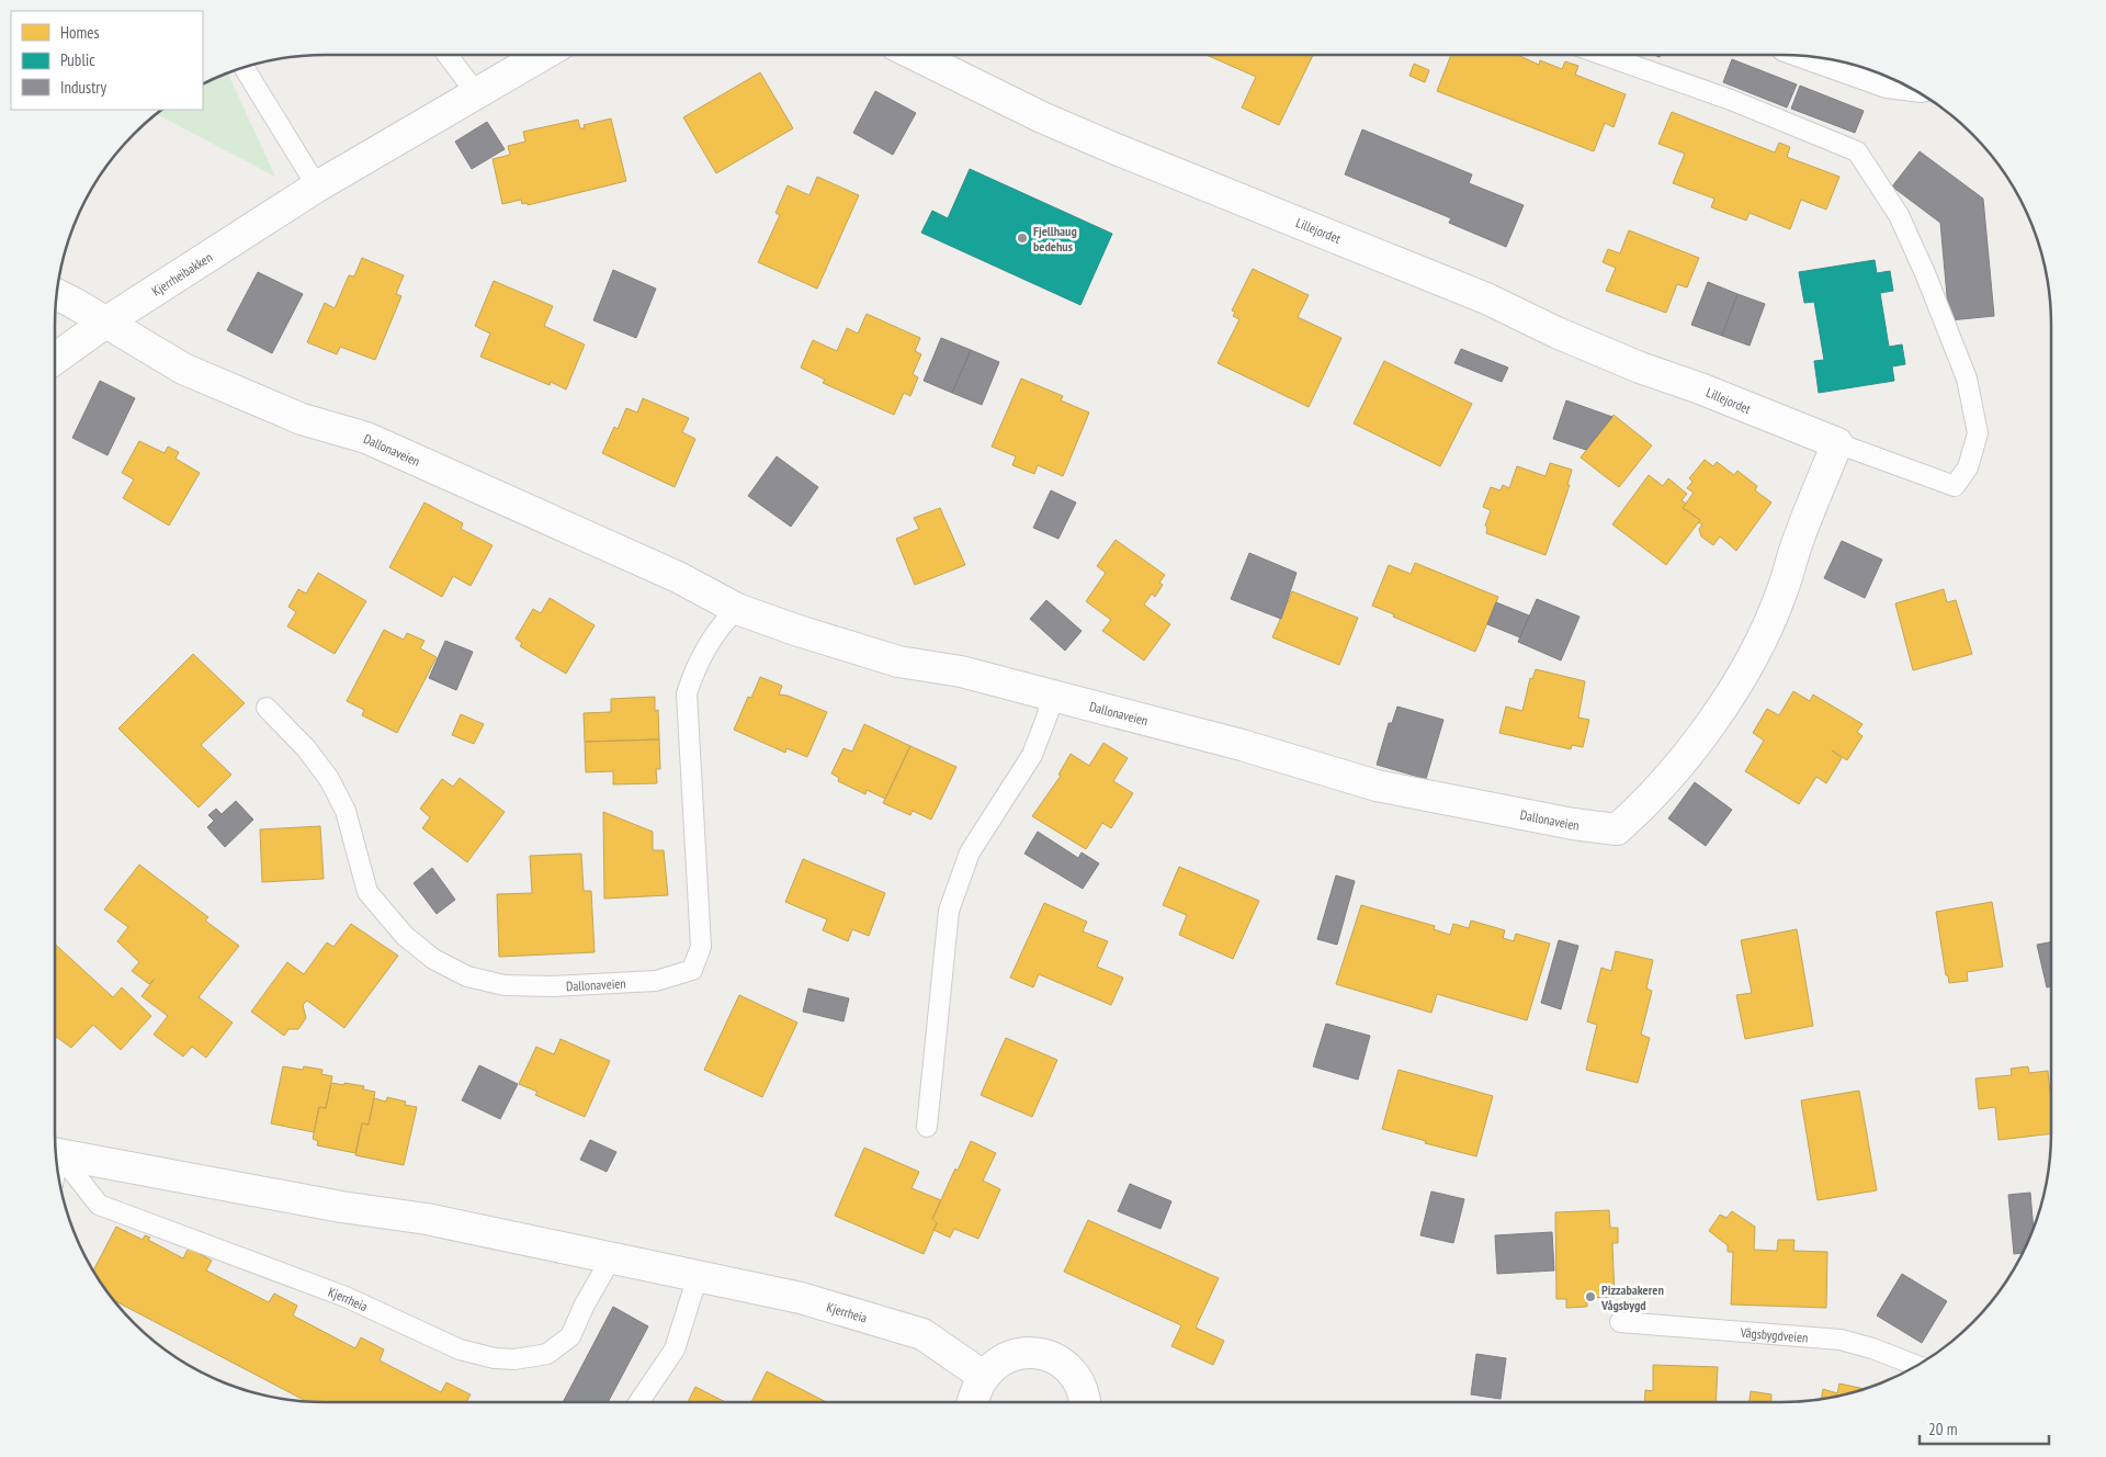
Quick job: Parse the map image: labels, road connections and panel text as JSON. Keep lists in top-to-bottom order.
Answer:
{
  "streets": {
    "street": [
      "Lillejordet",
      "Kjerrheibakken",
      "Dallonaveien",
      "Kjerrheia"
    ],
    "lane": ["Vågsbygdveien"]
  },
  "crossings": [
    ["Lillejordet", "Dallonaveien"],
    ["Kjerrheibakken", "Dallonaveien"]
  ],
  "places": ["Fjellhaug bedehus", "Pizzabakeren Vågsbygd"],
  "legend": ["Homes", "Public", "Industry"],
  "scale_bar": "20 m"
}
